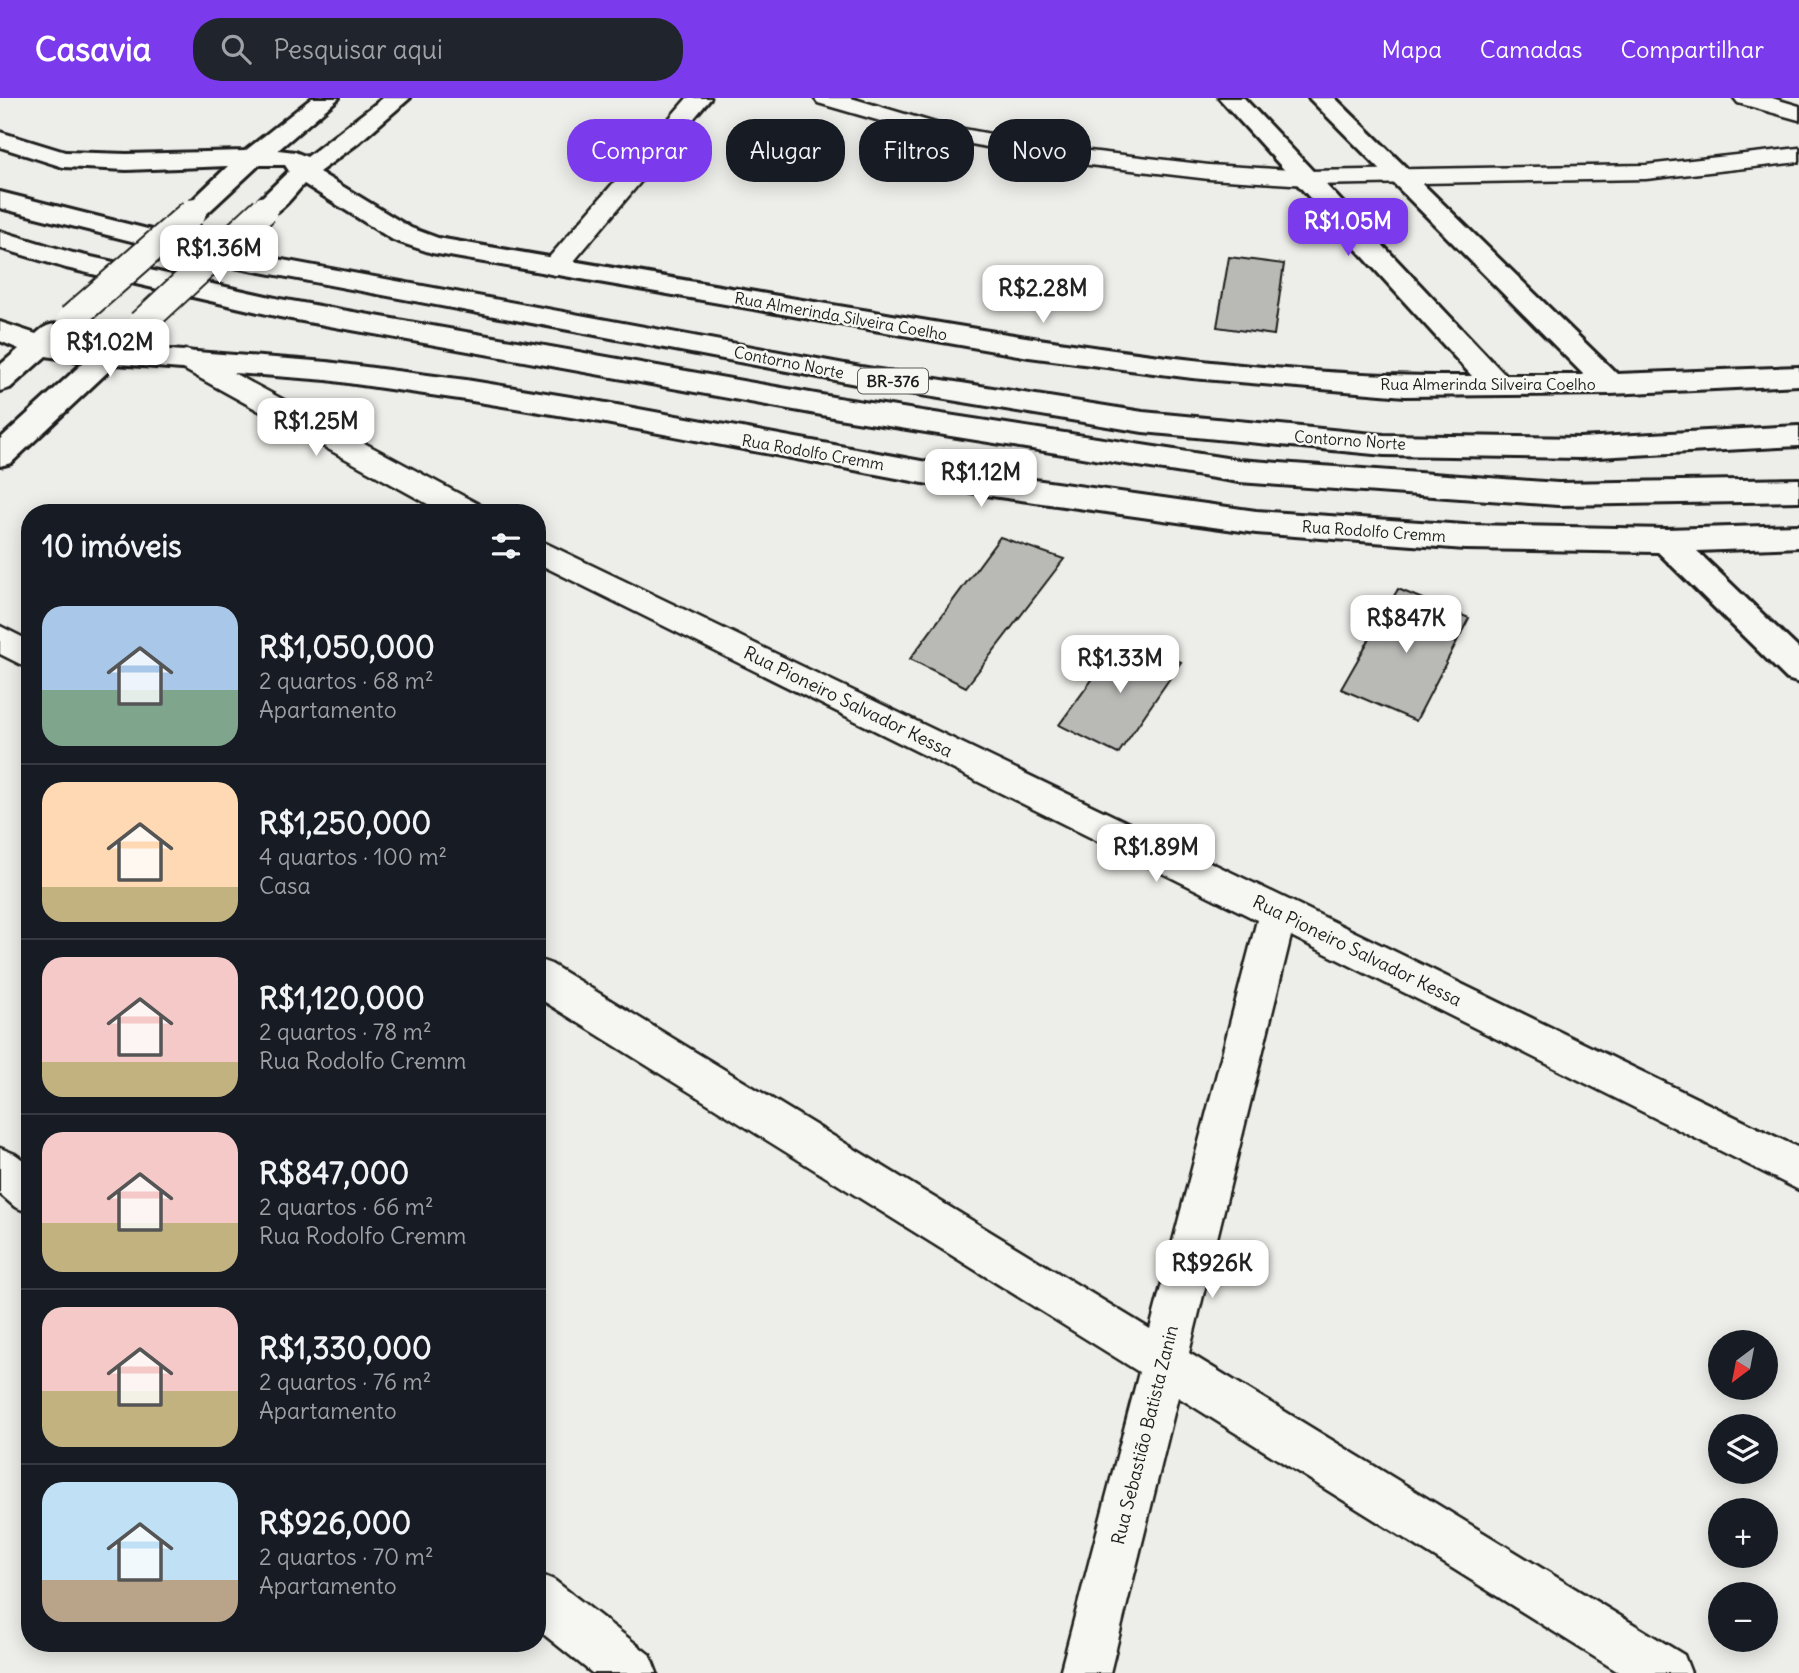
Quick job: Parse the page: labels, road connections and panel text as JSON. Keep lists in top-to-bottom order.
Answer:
{
  "streets": {
    "main road": [
      "Rua Almerinda Silveira Coelho",
      "Contorno Norte",
      "BR-376",
      "Rua Rodolfo Cremm"
    ],
    "street": ["Rua Pioneiro Salvador Kessa", "Rua Sebastião Batista Zanin"]
  },
  "crossings": [
    ["Rua Pioneiro Salvador Kessa", "Rua Sebastião Batista Zanin"]
  ],
  "north": "bottom left",
  "page": {
    "header": "Casavia",
    "search": "Pesquisar aqui",
    "nav": ["Mapa", "Camadas", "Compartilhar"],
    "chip": [
      "Comprar",
      "Alugar",
      "Filtros",
      "Novo"
    ],
    "price": [
      "R$1.05M",
      "R$1.36M",
      "R$2.28M",
      "R$1.02M",
      "R$1.25M",
      "R$1.12M",
      "R$847K",
      "R$1.33M",
      "R$1.89M",
      "R$926K"
    ],
    "heading": "10 imóveis",
    "list": [
      {
        "name": "R$1,050,000",
        "note": "2 quartos · 68 m² · Apartamento"
      },
      {
        "name": "R$1,250,000",
        "note": "4 quartos · 100 m² · Casa"
      },
      {
        "name": "R$1,120,000",
        "note": "2 quartos · 78 m² · Rua Rodolfo Cremm"
      },
      {
        "name": "R$847,000",
        "note": "2 quartos · 66 m² · Rua Rodolfo Cremm"
      },
      {
        "name": "R$1,330,000",
        "note": "2 quartos · 76 m² · Apartamento"
      },
      {
        "name": "R$926,000",
        "note": "2 quartos · 70 m² · Apartamento"
      }
    ],
    "map_buttons": ["+", "−"]
  }
}
